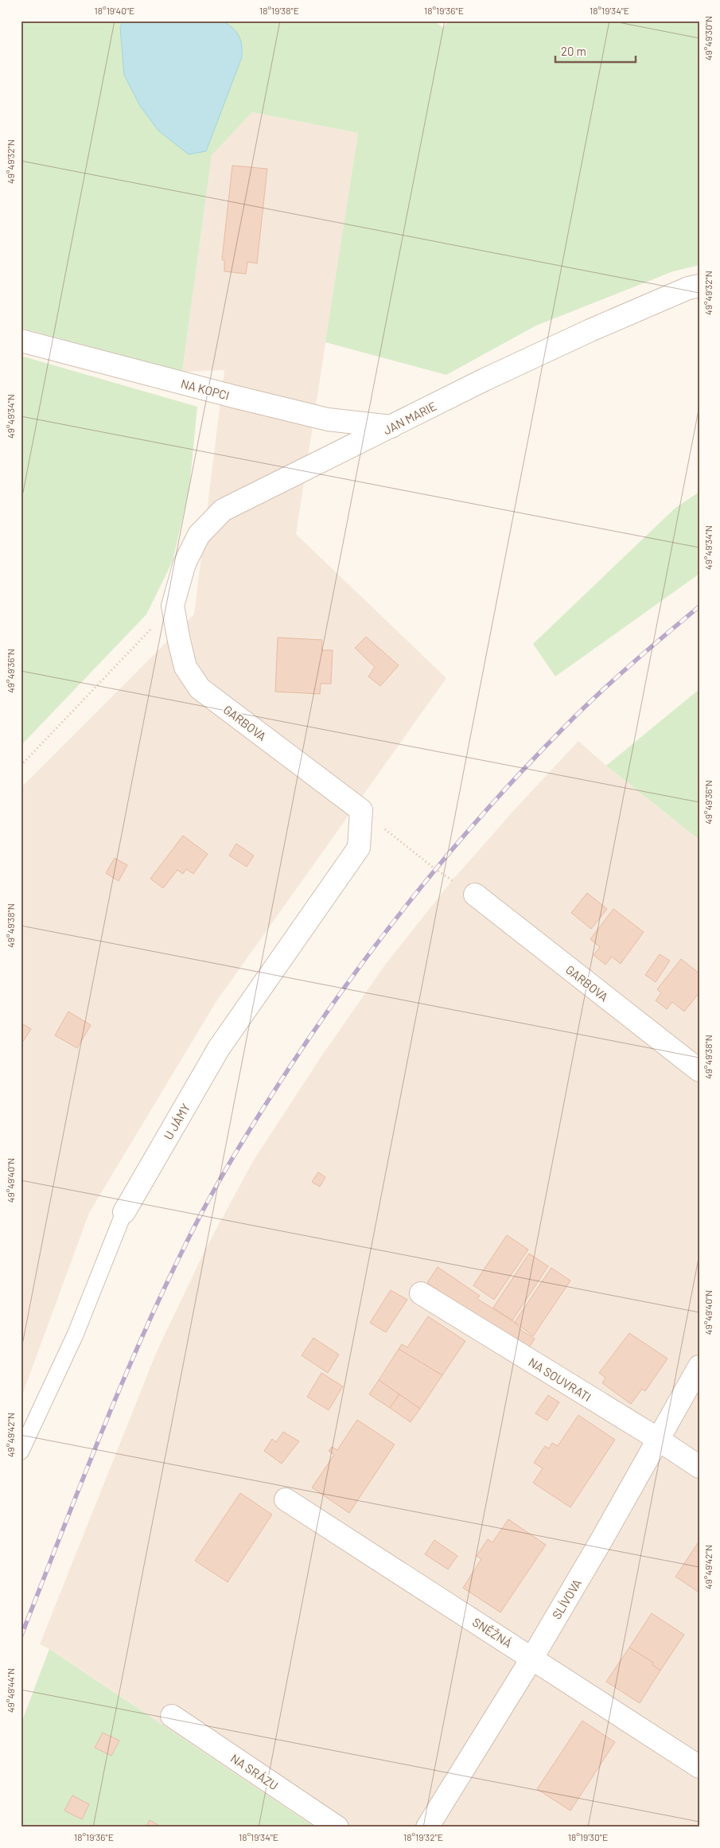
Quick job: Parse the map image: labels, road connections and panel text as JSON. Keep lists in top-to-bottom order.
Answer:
{
  "streets": {
    "street": [
      "NA KOPCI",
      "JAN MARIE",
      "GARBOVA",
      "U JÁMY",
      "NA SOUVRATI",
      "SLÍVOVA",
      "SNĚŽNÁ",
      "NA SRÁZU"
    ]
  },
  "crossings": [
    ["NA KOPCI", "JAN MARIE"],
    ["JAN MARIE", "GARBOVA"],
    ["GARBOVA", "U JÁMY"],
    ["NA SOUVRATI", "SLÍVOVA"],
    ["SLÍVOVA", "SNĚŽNÁ"]
  ],
  "scale_bar": "20 m",
  "coordinates": [
    "18°19'40\"E",
    "18°19'38\"E",
    "18°19'36\"E",
    "18°19'34\"E",
    "49°49'30\"N",
    "49°49'32\"N",
    "49°49'34\"N",
    "49°49'36\"N",
    "49°49'38\"N",
    "49°49'40\"N",
    "49°49'42\"N",
    "49°49'44\"N",
    "18°19'32\"E",
    "18°19'30\"E"
  ]
}
